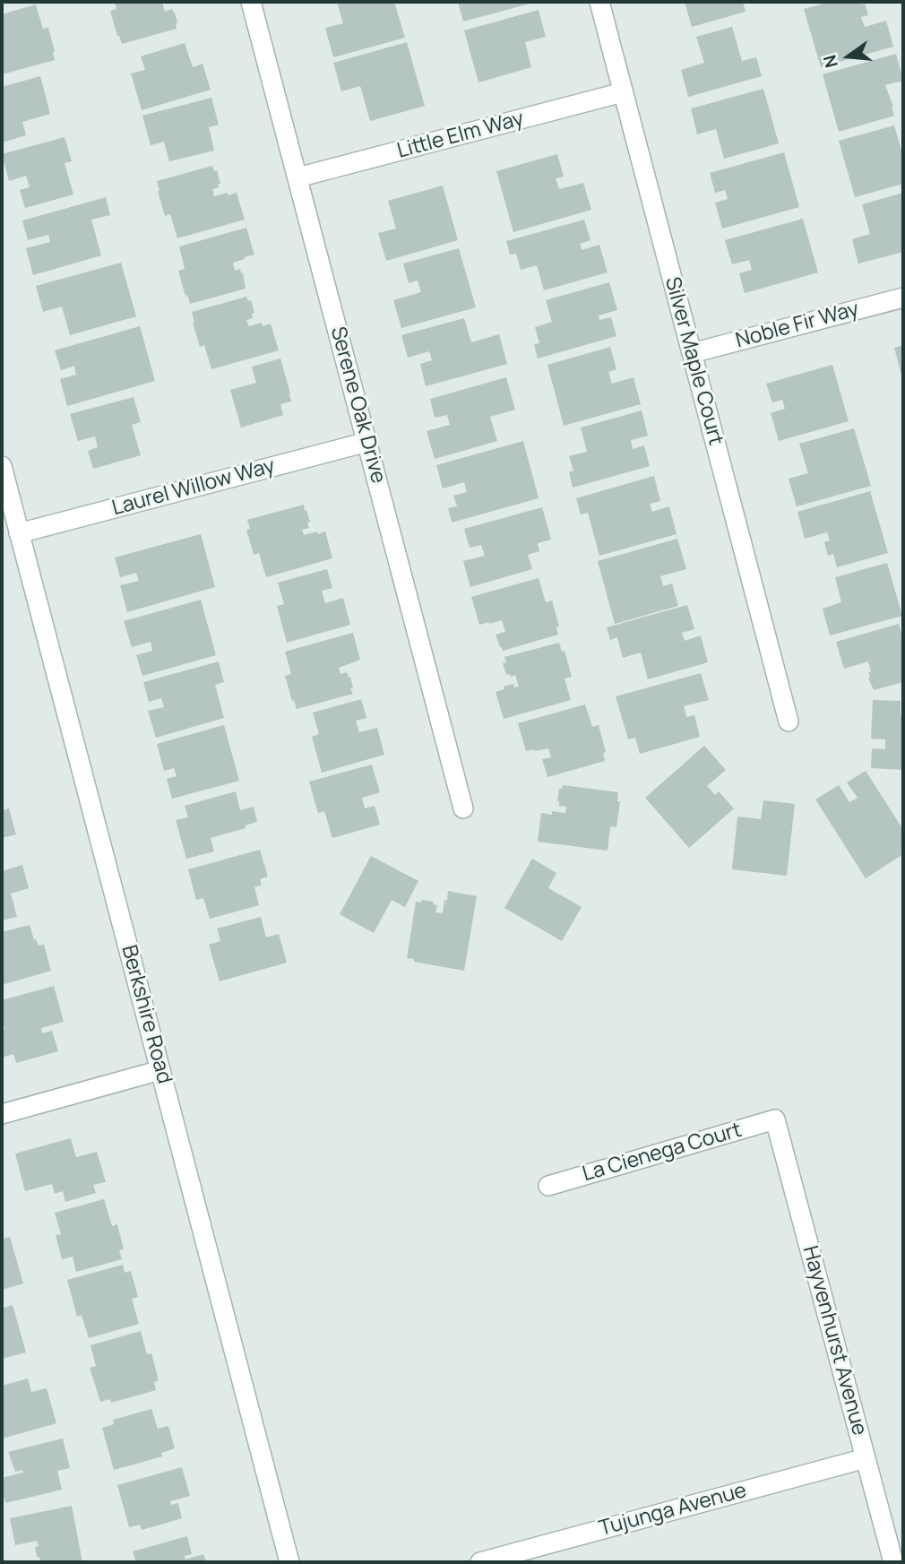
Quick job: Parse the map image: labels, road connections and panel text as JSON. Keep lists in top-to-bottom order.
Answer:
{
  "streets": {
    "street": [
      "Little Elm Way",
      "Noble Fir Way",
      "Silver Maple Court",
      "Serene Oak Drive",
      "Laurel Willow Way",
      "Berkshire Road",
      "La Cienega Court",
      "Hayvenhurst Avenue",
      "Tujunga Avenue"
    ]
  },
  "crossings": [
    ["Little Elm Way", "Silver Maple Court"],
    ["Little Elm Way", "Serene Oak Drive"],
    ["Noble Fir Way", "Silver Maple Court"],
    ["Serene Oak Drive", "Laurel Willow Way"],
    ["Laurel Willow Way", "Berkshire Road"],
    ["La Cienega Court", "Hayvenhurst Avenue"],
    ["Hayvenhurst Avenue", "Tujunga Avenue"]
  ],
  "north": "left"
}
